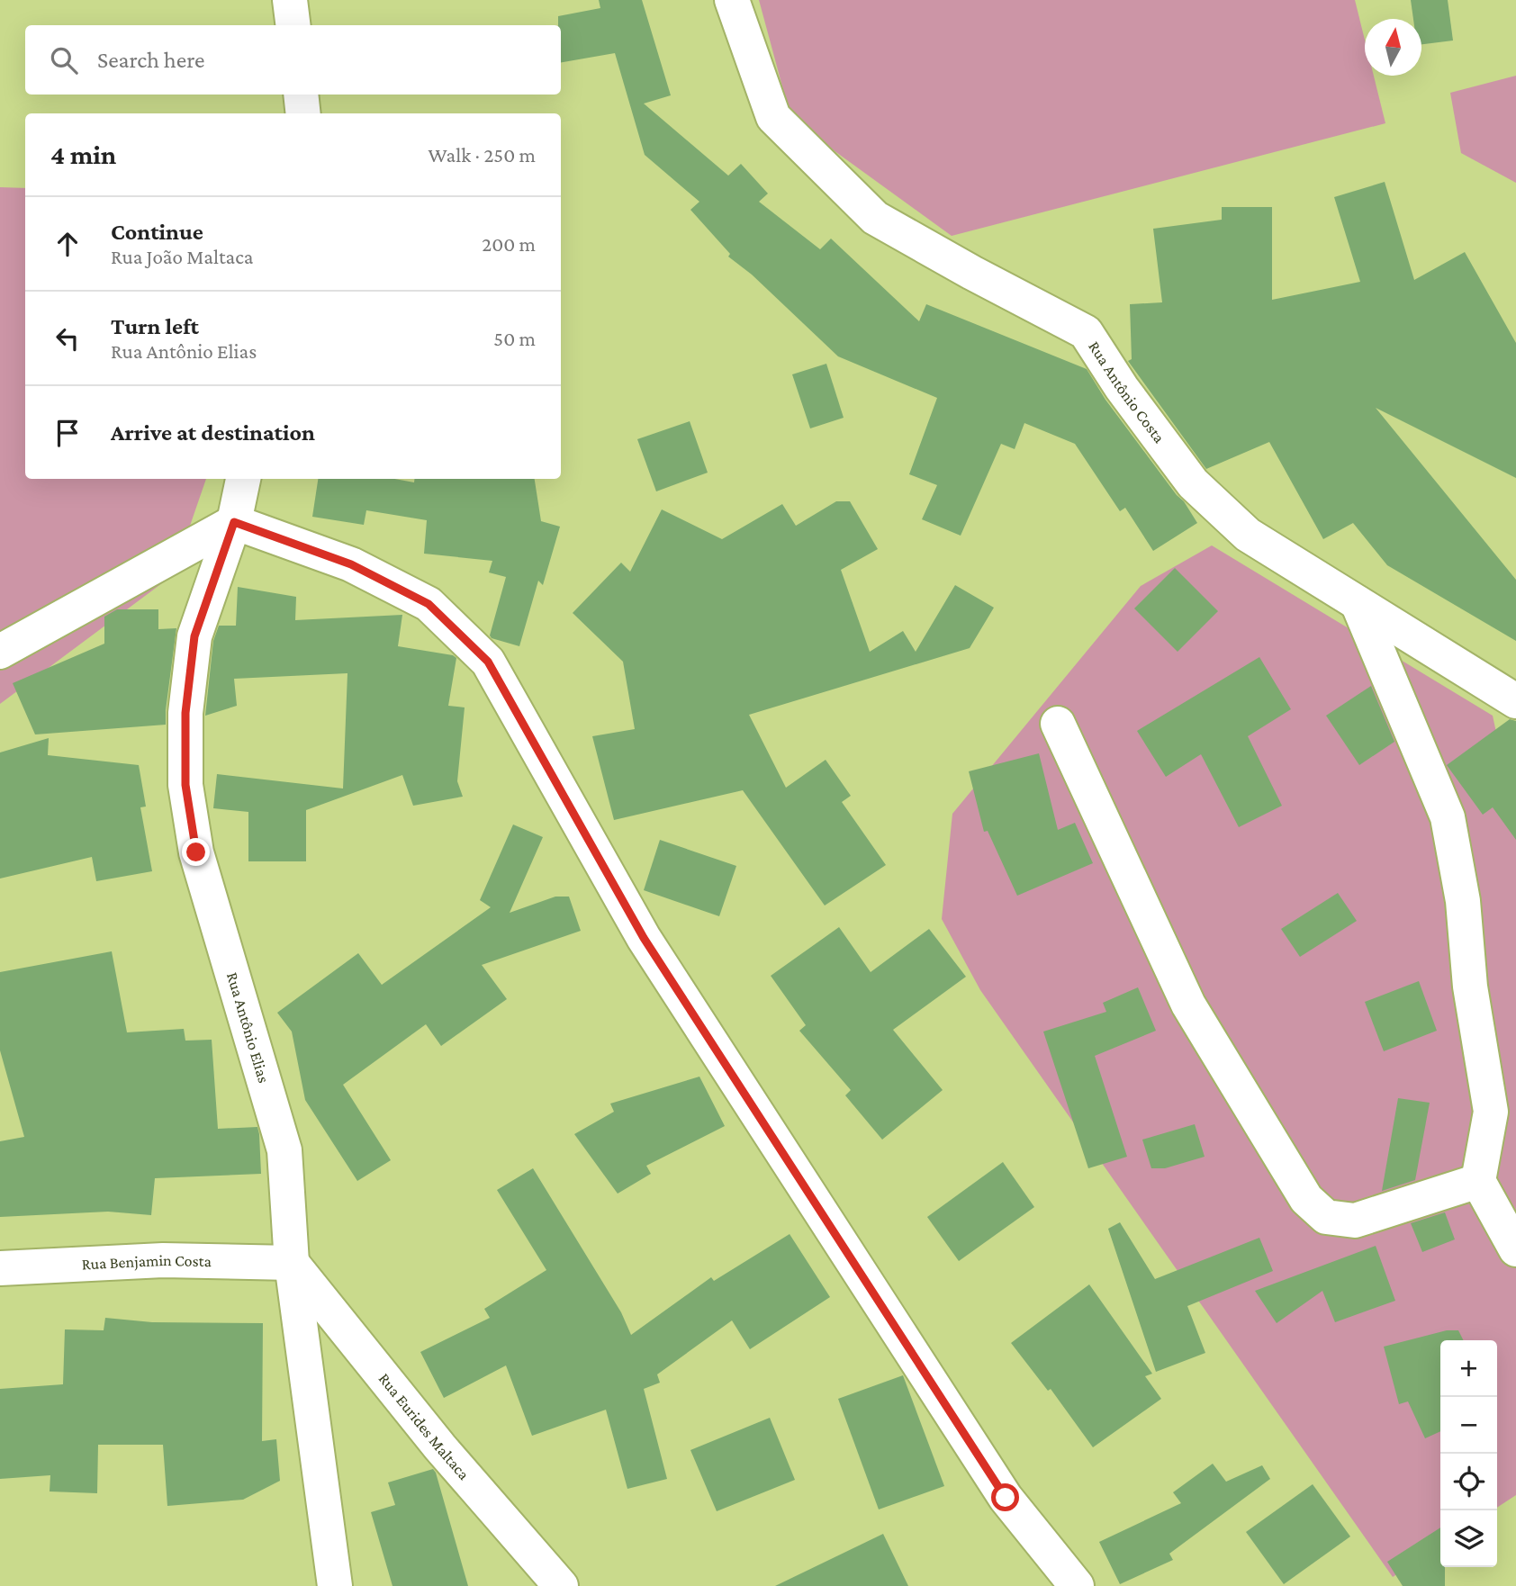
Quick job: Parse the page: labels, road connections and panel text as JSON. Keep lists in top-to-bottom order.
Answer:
{
  "streets": {
    "street": [
      "Rua Antônio Costa",
      "Rua Antônio Elias",
      "Rua Benjamin Costa",
      "Rua Eurides Maltaca"
    ]
  },
  "crossings": [
    ["Rua Antônio Elias", "Rua Benjamin Costa"],
    ["Rua Antônio Elias", "Rua Eurides Maltaca"],
    ["Rua Benjamin Costa", "Rua Eurides Maltaca"]
  ],
  "north": "top",
  "page": {
    "search": "Search here",
    "heading": ["4 min", "Walk · 250 m"],
    "list": [
      ["Continue", "Rua João Maltaca", "200 m"],
      ["Turn left", "Rua Antônio Elias", "50 m"],
      "Arrive at destination"
    ],
    "map_buttons": ["+", "−"]
  }
}
